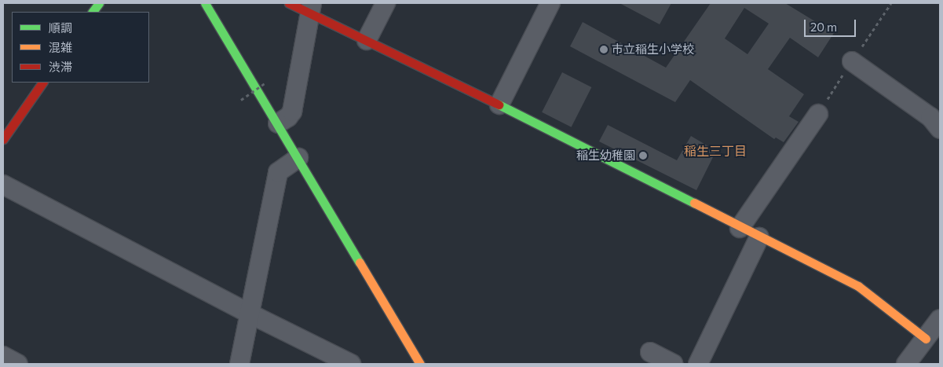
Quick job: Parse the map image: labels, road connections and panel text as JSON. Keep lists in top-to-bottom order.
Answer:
{
  "districts": ["稲生三丁目"],
  "places": ["市立稲生小学校", "稲生幼稚園"],
  "legend": ["順調", "混雑", "渋滞"],
  "scale_bar": "20 m"
}
